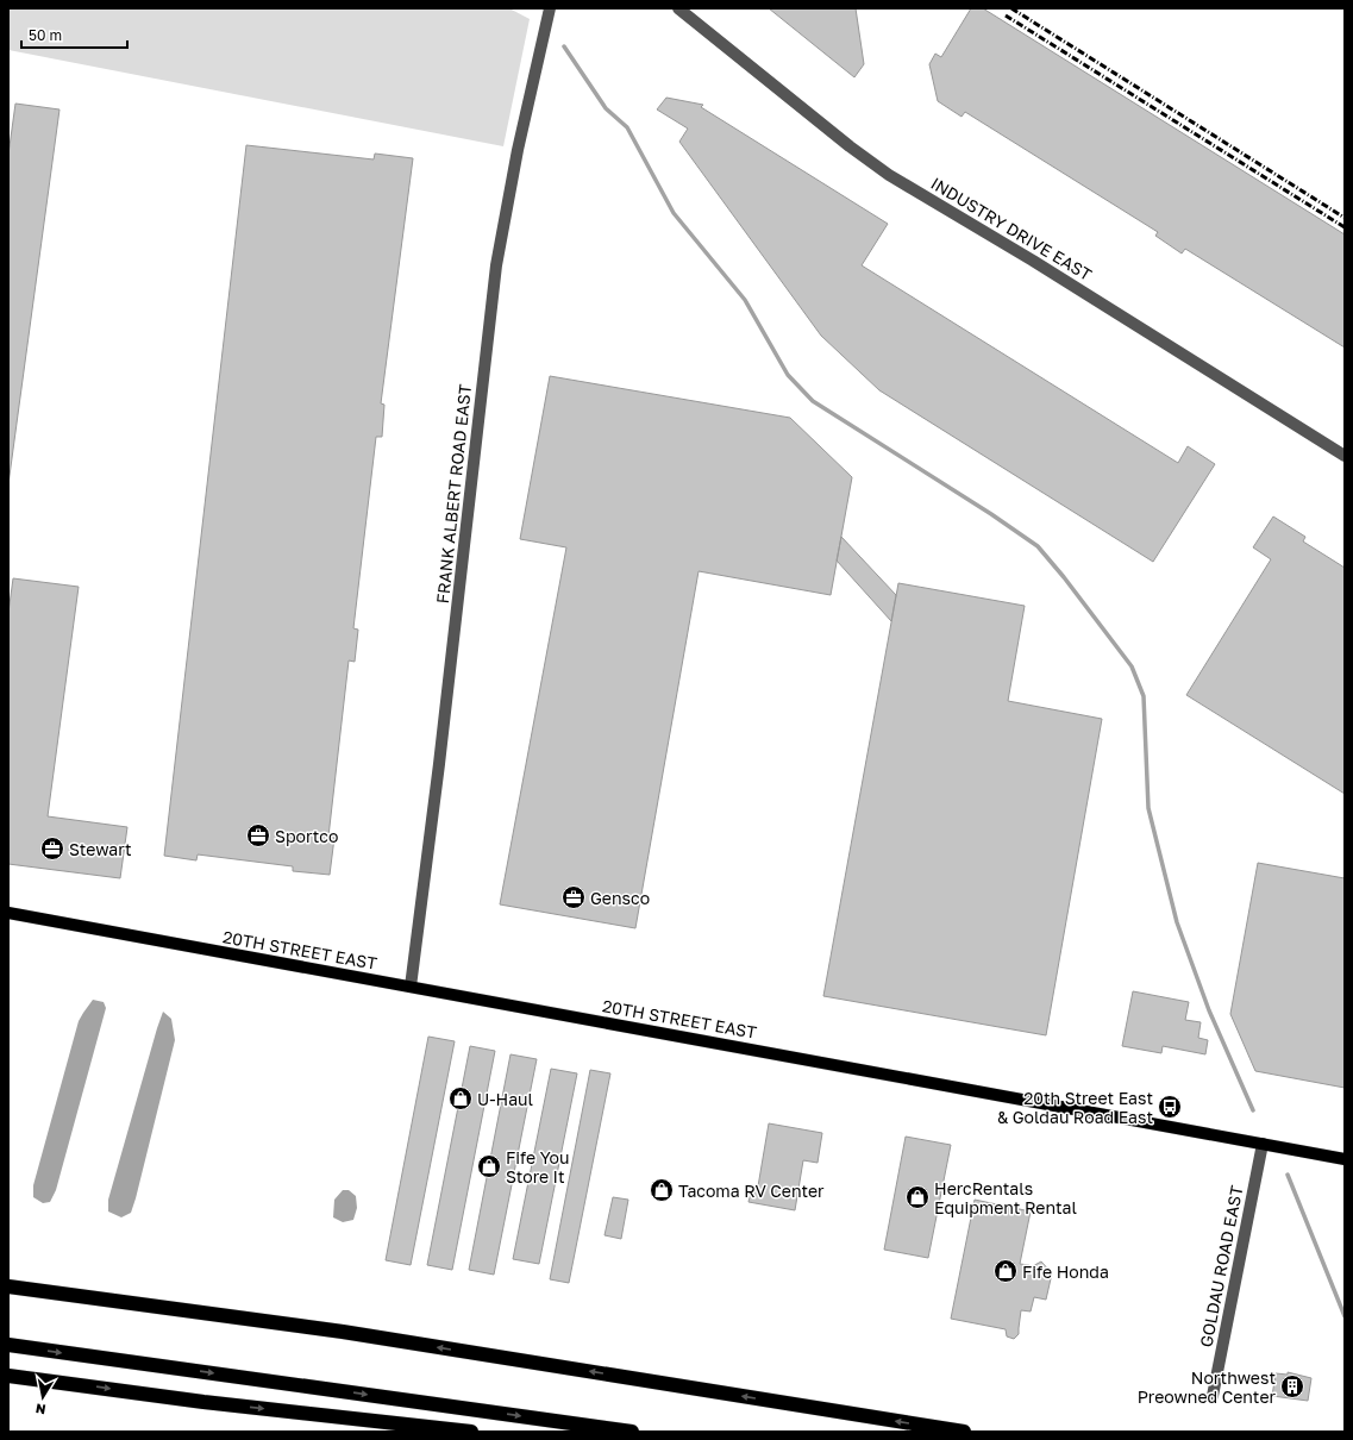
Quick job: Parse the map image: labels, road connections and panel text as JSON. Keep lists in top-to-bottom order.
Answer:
{
  "streets": {
    "main road": ["20TH STREET EAST"],
    "street": ["INDUSTRY DRIVE EAST", "FRANK ALBERT ROAD EAST", "GOLDAU ROAD EAST"]
  },
  "crossings": [
    ["FRANK ALBERT ROAD EAST", "20TH STREET EAST"],
    ["20TH STREET EAST", "GOLDAU ROAD EAST"]
  ],
  "places": {
    "office": ["Sportco", "Stewart", "Gensco"],
    "shop": [
      "U-Haul",
      "Fife You Store It",
      "Tacoma RV Center",
      "HercRentals Equipment Rental",
      "Fife Honda"
    ],
    "bus stop": ["20th Street East & Goldau Road East"],
    "building": ["Northwest Preowned Center"]
  },
  "scale_bar": "50 m",
  "north": "bottom"
}
